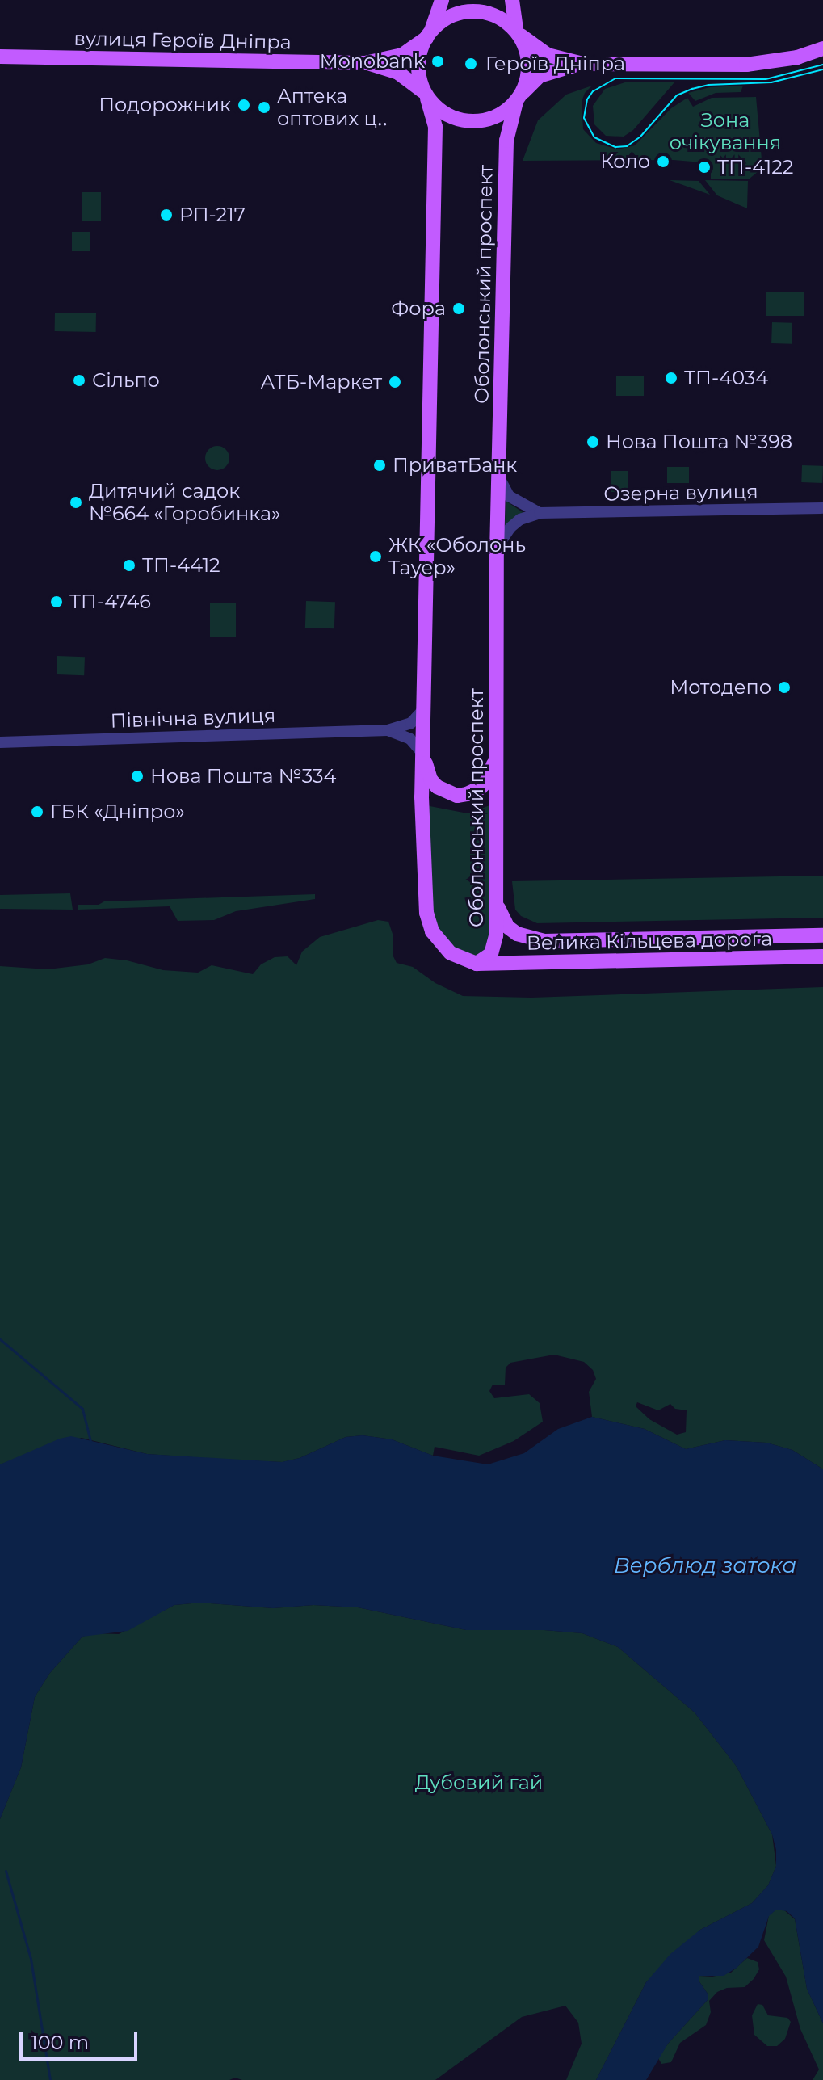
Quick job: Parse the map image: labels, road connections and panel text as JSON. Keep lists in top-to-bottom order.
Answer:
{
  "streets": {
    "main road": ["вулиця Героїв Дніпра", "Оболонський проспект", "Велика Кільцева дорога"],
    "street": ["Озерна вулиця", "Північна вулиця"]
  },
  "crossings": [
    ["вулиця Героїв Дніпра", "Оболонський проспект"],
    ["Оболонський проспект", "Північна вулиця"],
    ["Оболонський проспект", "Велика Кільцева дорога"]
  ],
  "water": ["Верблюд затока"],
  "parks": ["Зона очікування", "Дубовий гай"],
  "places": [
    "Monobank",
    "Героїв Дніпра",
    "Подорожник",
    "Аптека оптових ц‥",
    "Коло",
    "ТП-4122",
    "РП-217",
    "Фора",
    "ТП-4034",
    "Сільпо",
    "АТБ-Маркет",
    "Нова Пошта №398",
    "ПриватБанк",
    "Дитячий садок №664 «Горобинка»",
    "ЖК «Оболонь Тауер»",
    "ТП-4412",
    "ТП-4746",
    "Мотодепо",
    "Нова Пошта №334",
    "ГБК «Дніпро»"
  ],
  "scale_bar": "100 m"
}
